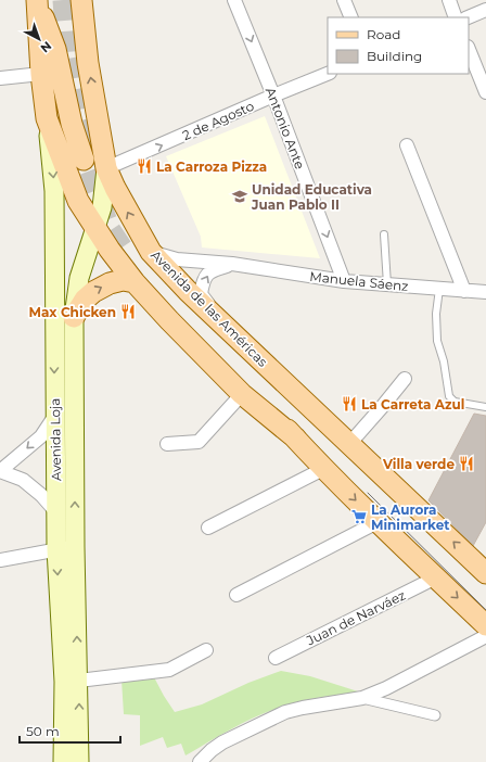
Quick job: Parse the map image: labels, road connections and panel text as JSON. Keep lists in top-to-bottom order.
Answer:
{
  "streets": {
    "main road": ["Avenida de las Américas", "Avenida Loja"],
    "street": [
      "2 de Agosto",
      "Antonio Ante",
      "Manuela Sáenz",
      "Juan de Narváez"
    ]
  },
  "crossings": [
    ["2 de Agosto", "Antonio Ante"],
    ["2 de Agosto", "Avenida de las Américas"],
    ["2 de Agosto", "Avenida Loja"],
    ["Antonio Ante", "Manuela Sáenz"],
    ["Manuela Sáenz", "Avenida de las Américas"],
    ["Avenida de las Américas", "Avenida Loja"],
    ["Avenida de las Américas", "Juan de Narváez"]
  ],
  "one_way": ["2 de Agosto"],
  "places": {
    "restaurant": [
      "La Carroza Pizza",
      "Max Chicken",
      "La Carreta Azul",
      "Villa verde"
    ],
    "school or university": ["Unidad Educativa Juan Pablo II"],
    "supermarket": ["La Aurora Minimarket"]
  },
  "legend": ["Road", "Building"],
  "scale_bar": "50 m",
  "north": "bottom right"
}
